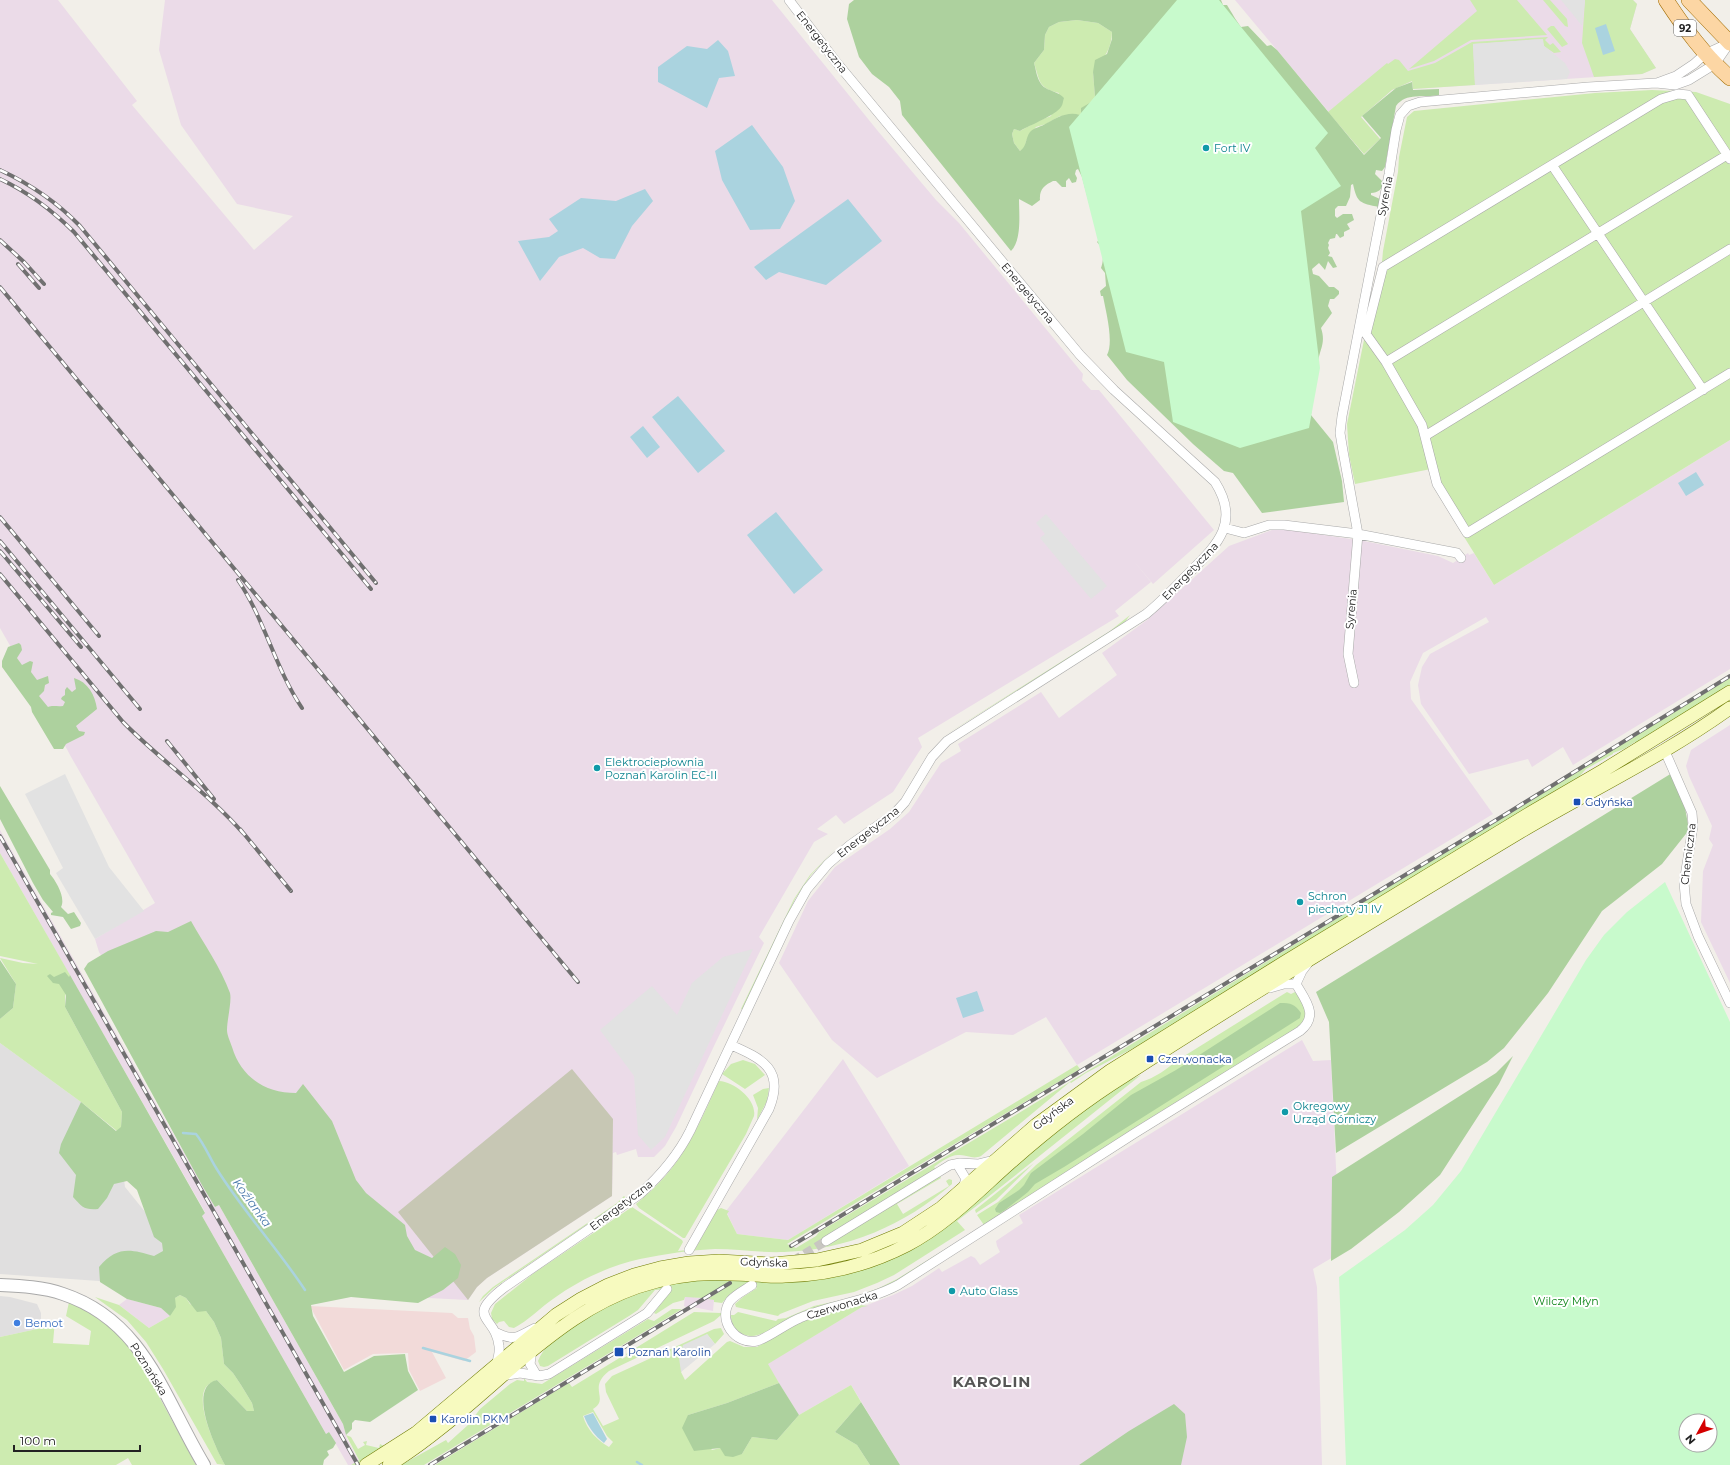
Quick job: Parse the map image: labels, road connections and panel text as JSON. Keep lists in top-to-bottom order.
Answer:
{
  "streets": {
    "main road": ["92", "Gdyńska"],
    "street": [
      "Energetyczna",
      "Syrenia",
      "Chemiczna",
      "Czerwonacka",
      "Poznańska"
    ]
  },
  "crossings": [
    ["92", "Syrenia"],
    ["Energetyczna", "Gdyńska"],
    ["Chemiczna", "Gdyńska"]
  ],
  "districts": ["KAROLIN"],
  "water": ["Koźlanka"],
  "parks": ["Wilczy Młyn"],
  "places": {
    "other": [
      "Fort IV",
      "Elektrociepłownia Poznań Karolin EC-II",
      "Schron piechoty J1 IV",
      "Okręgowy Urząd Górniczy",
      "Auto Glass",
      "Bemot"
    ],
    "transit": [
      "Gdyńska",
      "Czerwonacka",
      "Poznań Karolin",
      "Karolin PKM"
    ]
  },
  "scale_bar": "100 m",
  "north": "bottom left"
}
